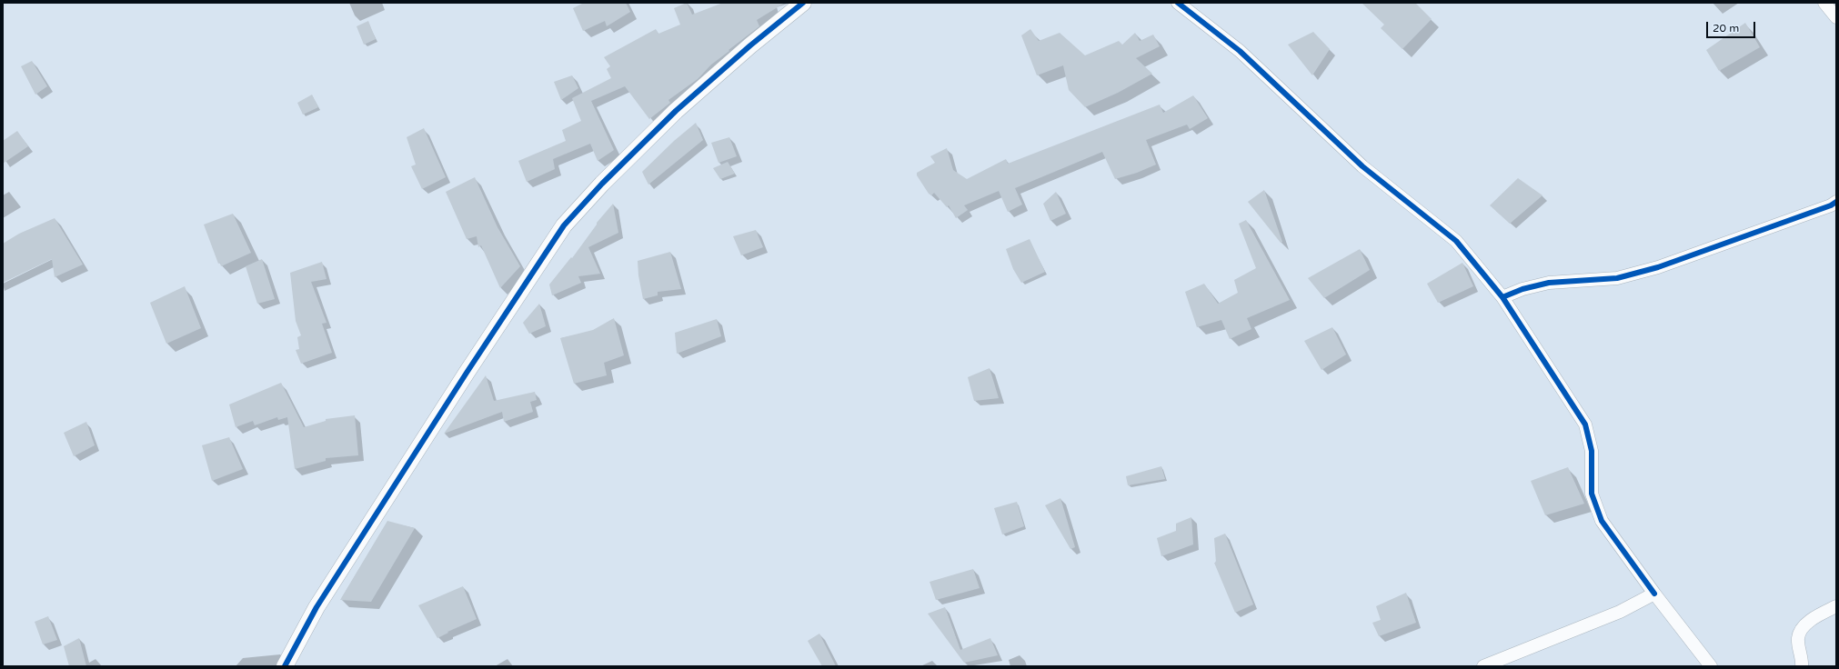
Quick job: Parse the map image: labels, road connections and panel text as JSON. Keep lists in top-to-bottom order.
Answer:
{
  "scale_bar": "20 m"
}
